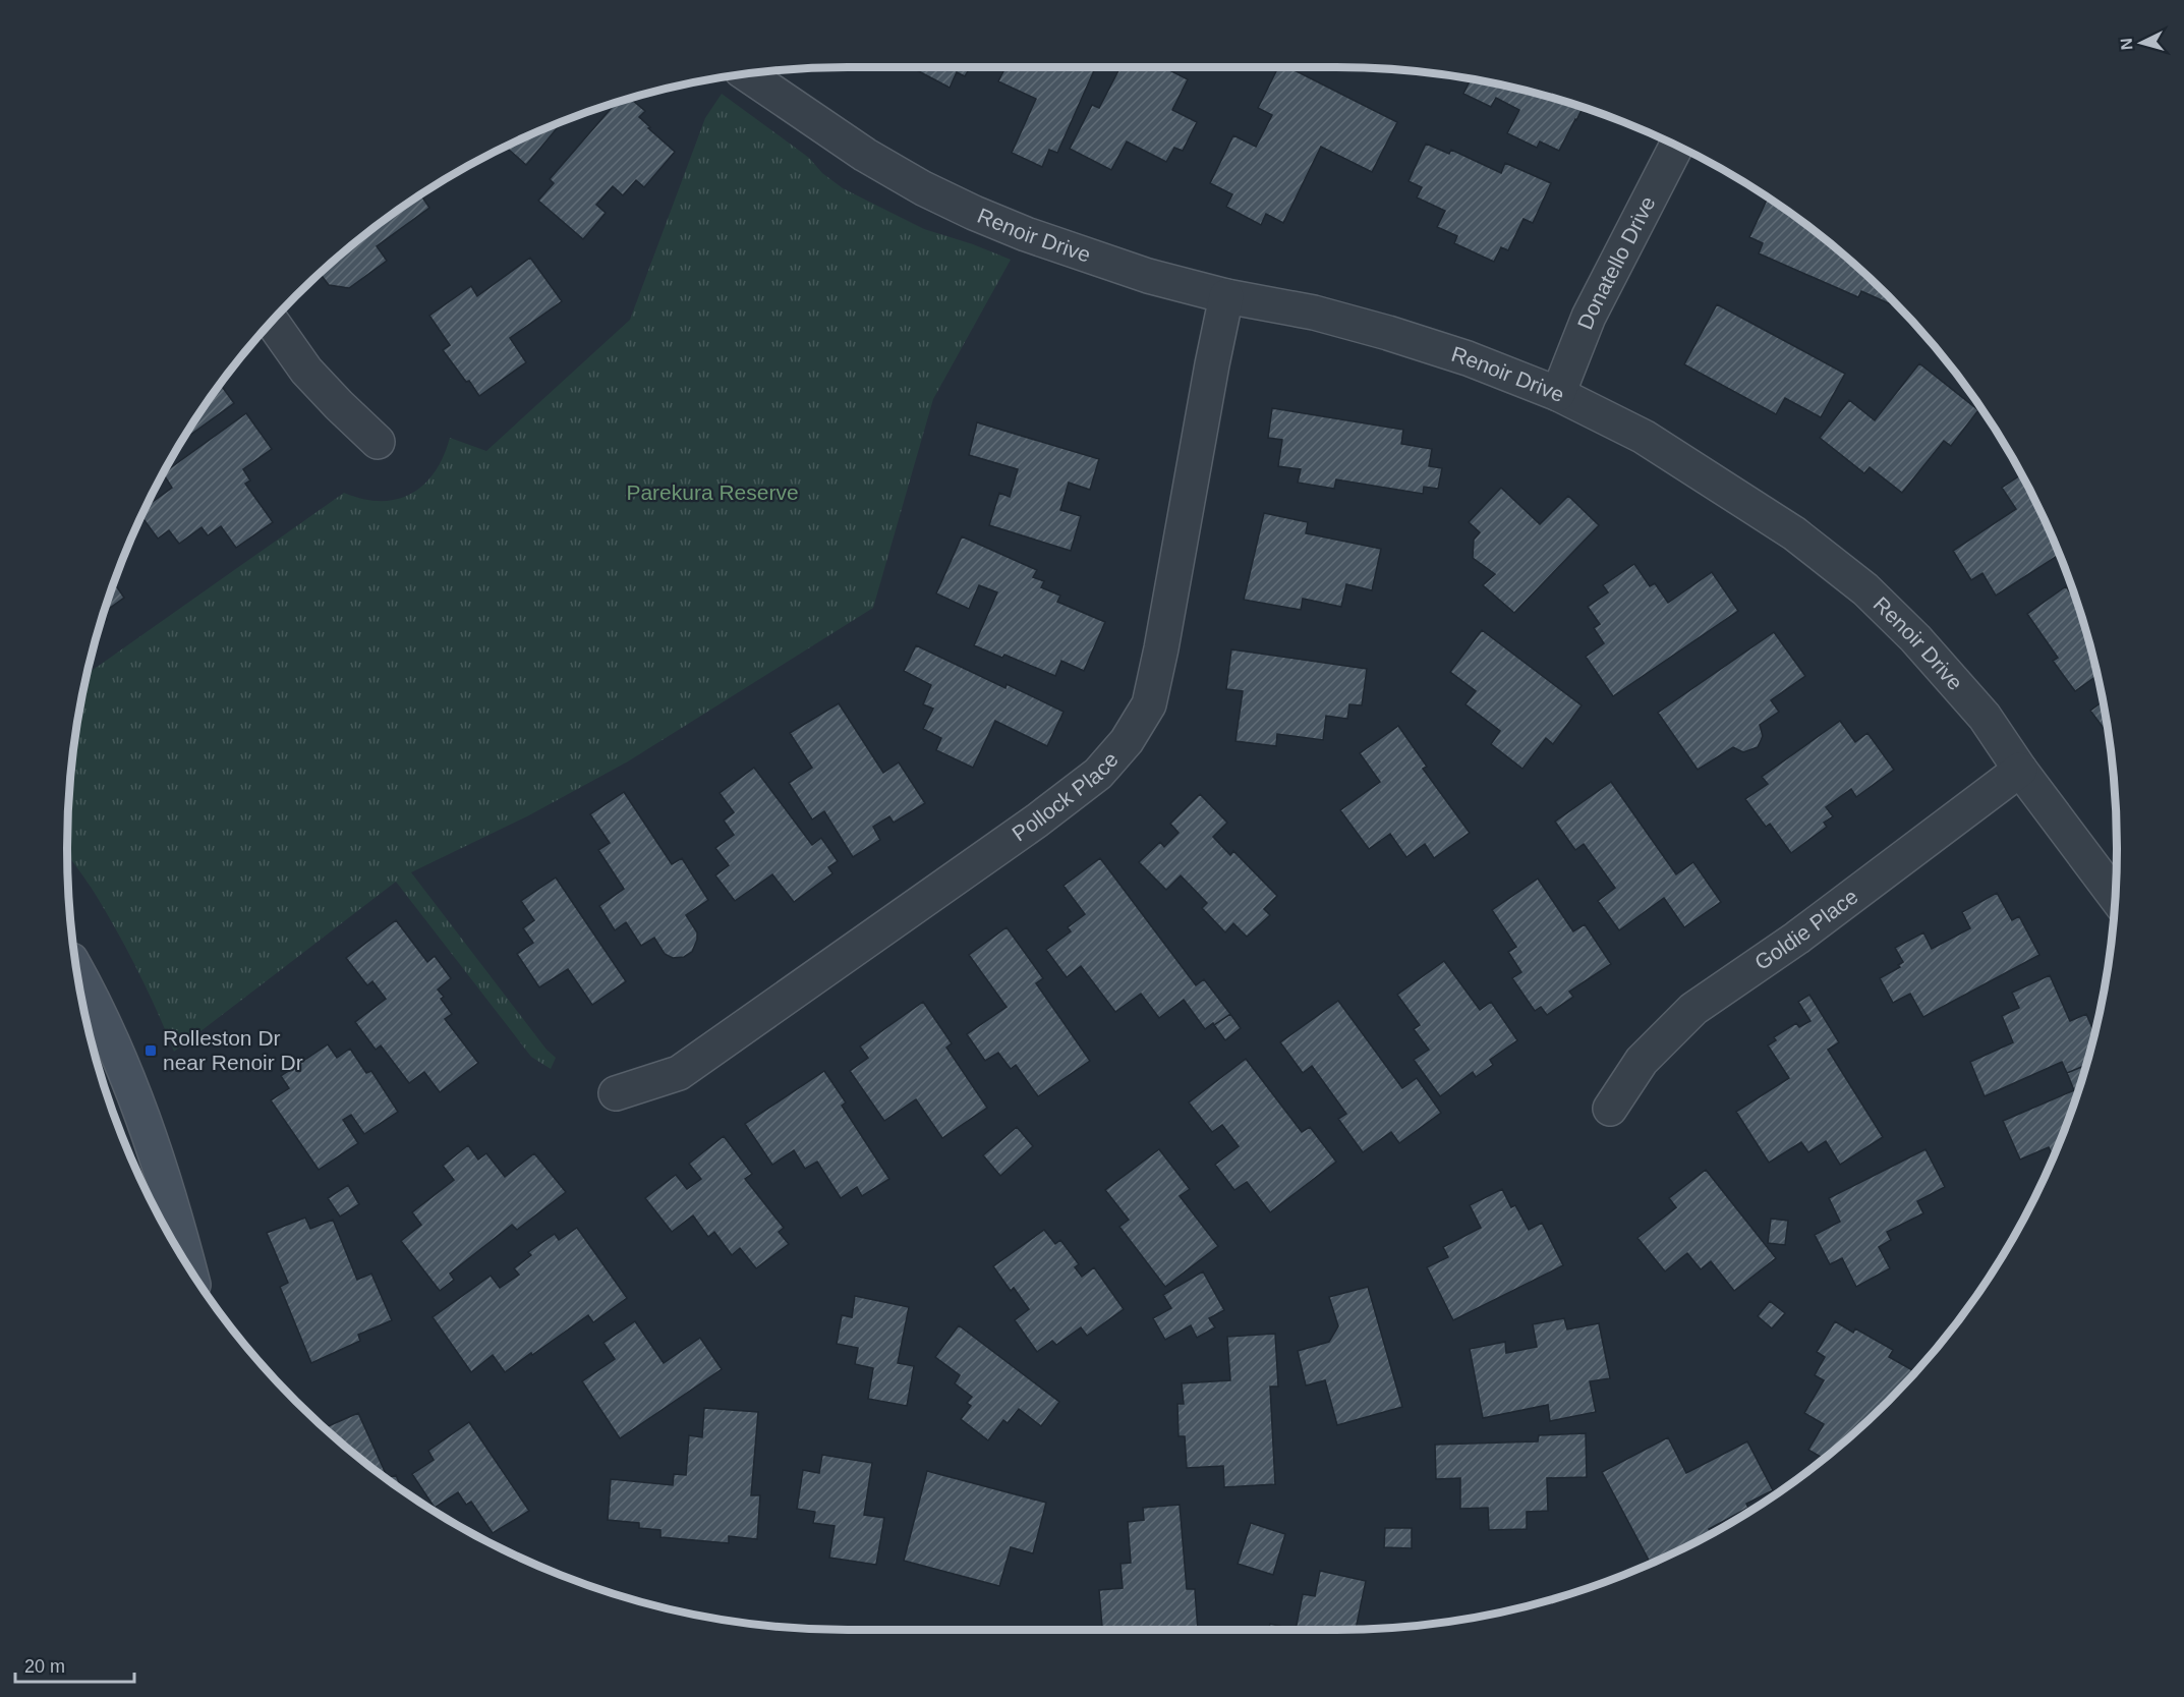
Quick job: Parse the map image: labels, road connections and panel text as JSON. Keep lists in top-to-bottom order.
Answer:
{
  "streets": {
    "street": [
      "Renoir Drive",
      "Donatello Drive",
      "Pollock Place",
      "Goldie Place"
    ]
  },
  "crossings": [
    ["Renoir Drive", "Donatello Drive"],
    ["Renoir Drive", "Pollock Place"],
    ["Renoir Drive", "Goldie Place"]
  ],
  "parks": ["Parekura Reserve"],
  "places": {
    "transit": ["Rolleston Dr near Renoir Dr"]
  },
  "scale_bar": "20 m",
  "north": "left"
}
